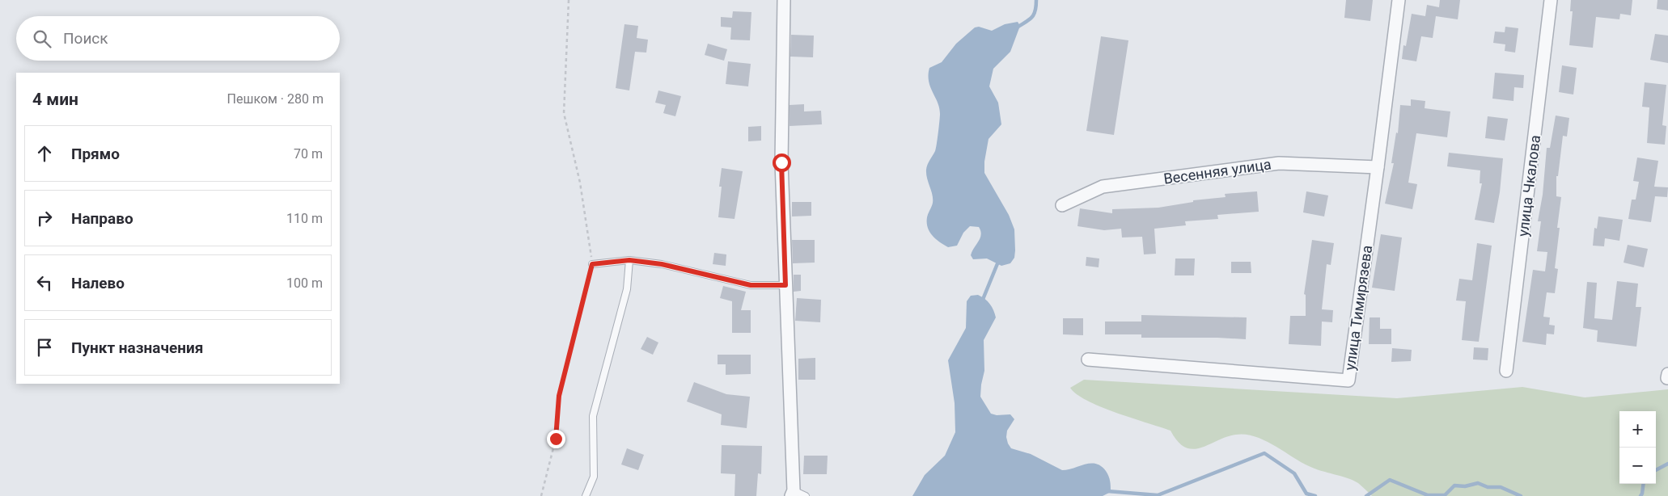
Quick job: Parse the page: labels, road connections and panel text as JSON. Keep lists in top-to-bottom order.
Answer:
{
  "streets": {
    "street": ["Весенняя улица", "улица Чкалова", "улица Тимирязева"]
  },
  "crossings": [
    ["Весенняя улица", "улица Тимирязева"]
  ],
  "page": {
    "search": "Поиск",
    "heading": ["4 мин", "Пешком · 280 m"],
    "list": [
      ["Прямо", "70 m"],
      ["Направо", "110 m"],
      ["Налево", "100 m"],
      "Пункт назначения"
    ],
    "map_buttons": ["+", "−"]
  }
}
